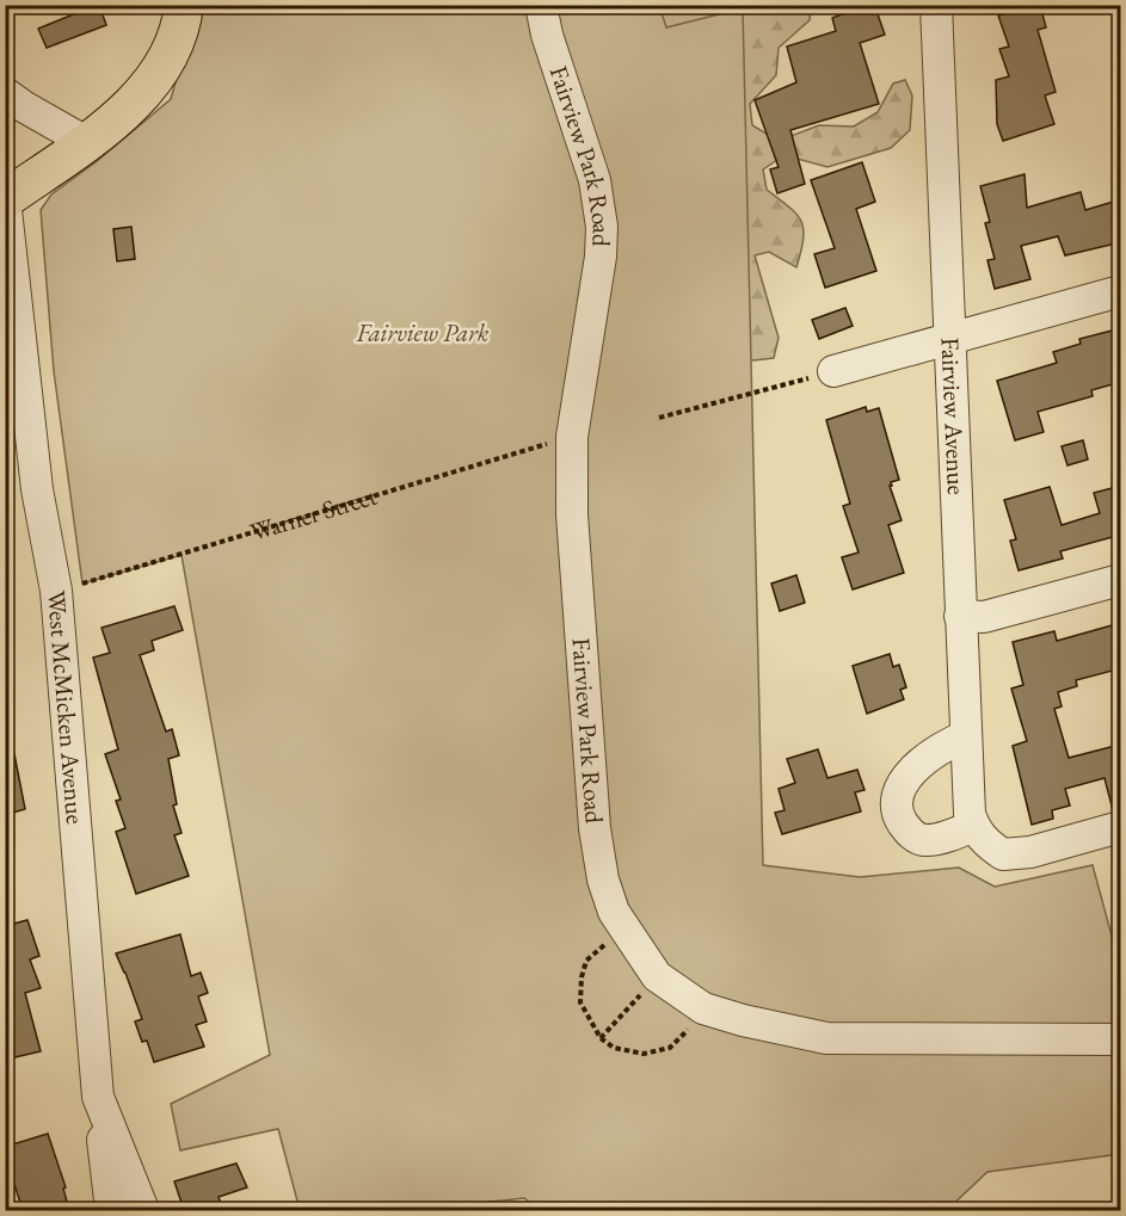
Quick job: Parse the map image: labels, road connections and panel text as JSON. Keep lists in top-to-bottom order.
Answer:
{
  "streets": {
    "street": ["Fairview Park Road", "Fairview Avenue", "West McMicken Avenue"],
    "path": ["Warner Street"]
  },
  "crossings": [
    ["Fairview Park Road", "Warner Street"],
    ["Warner Street", "West McMicken Avenue"]
  ],
  "parks": ["Fairview Park"]
}
